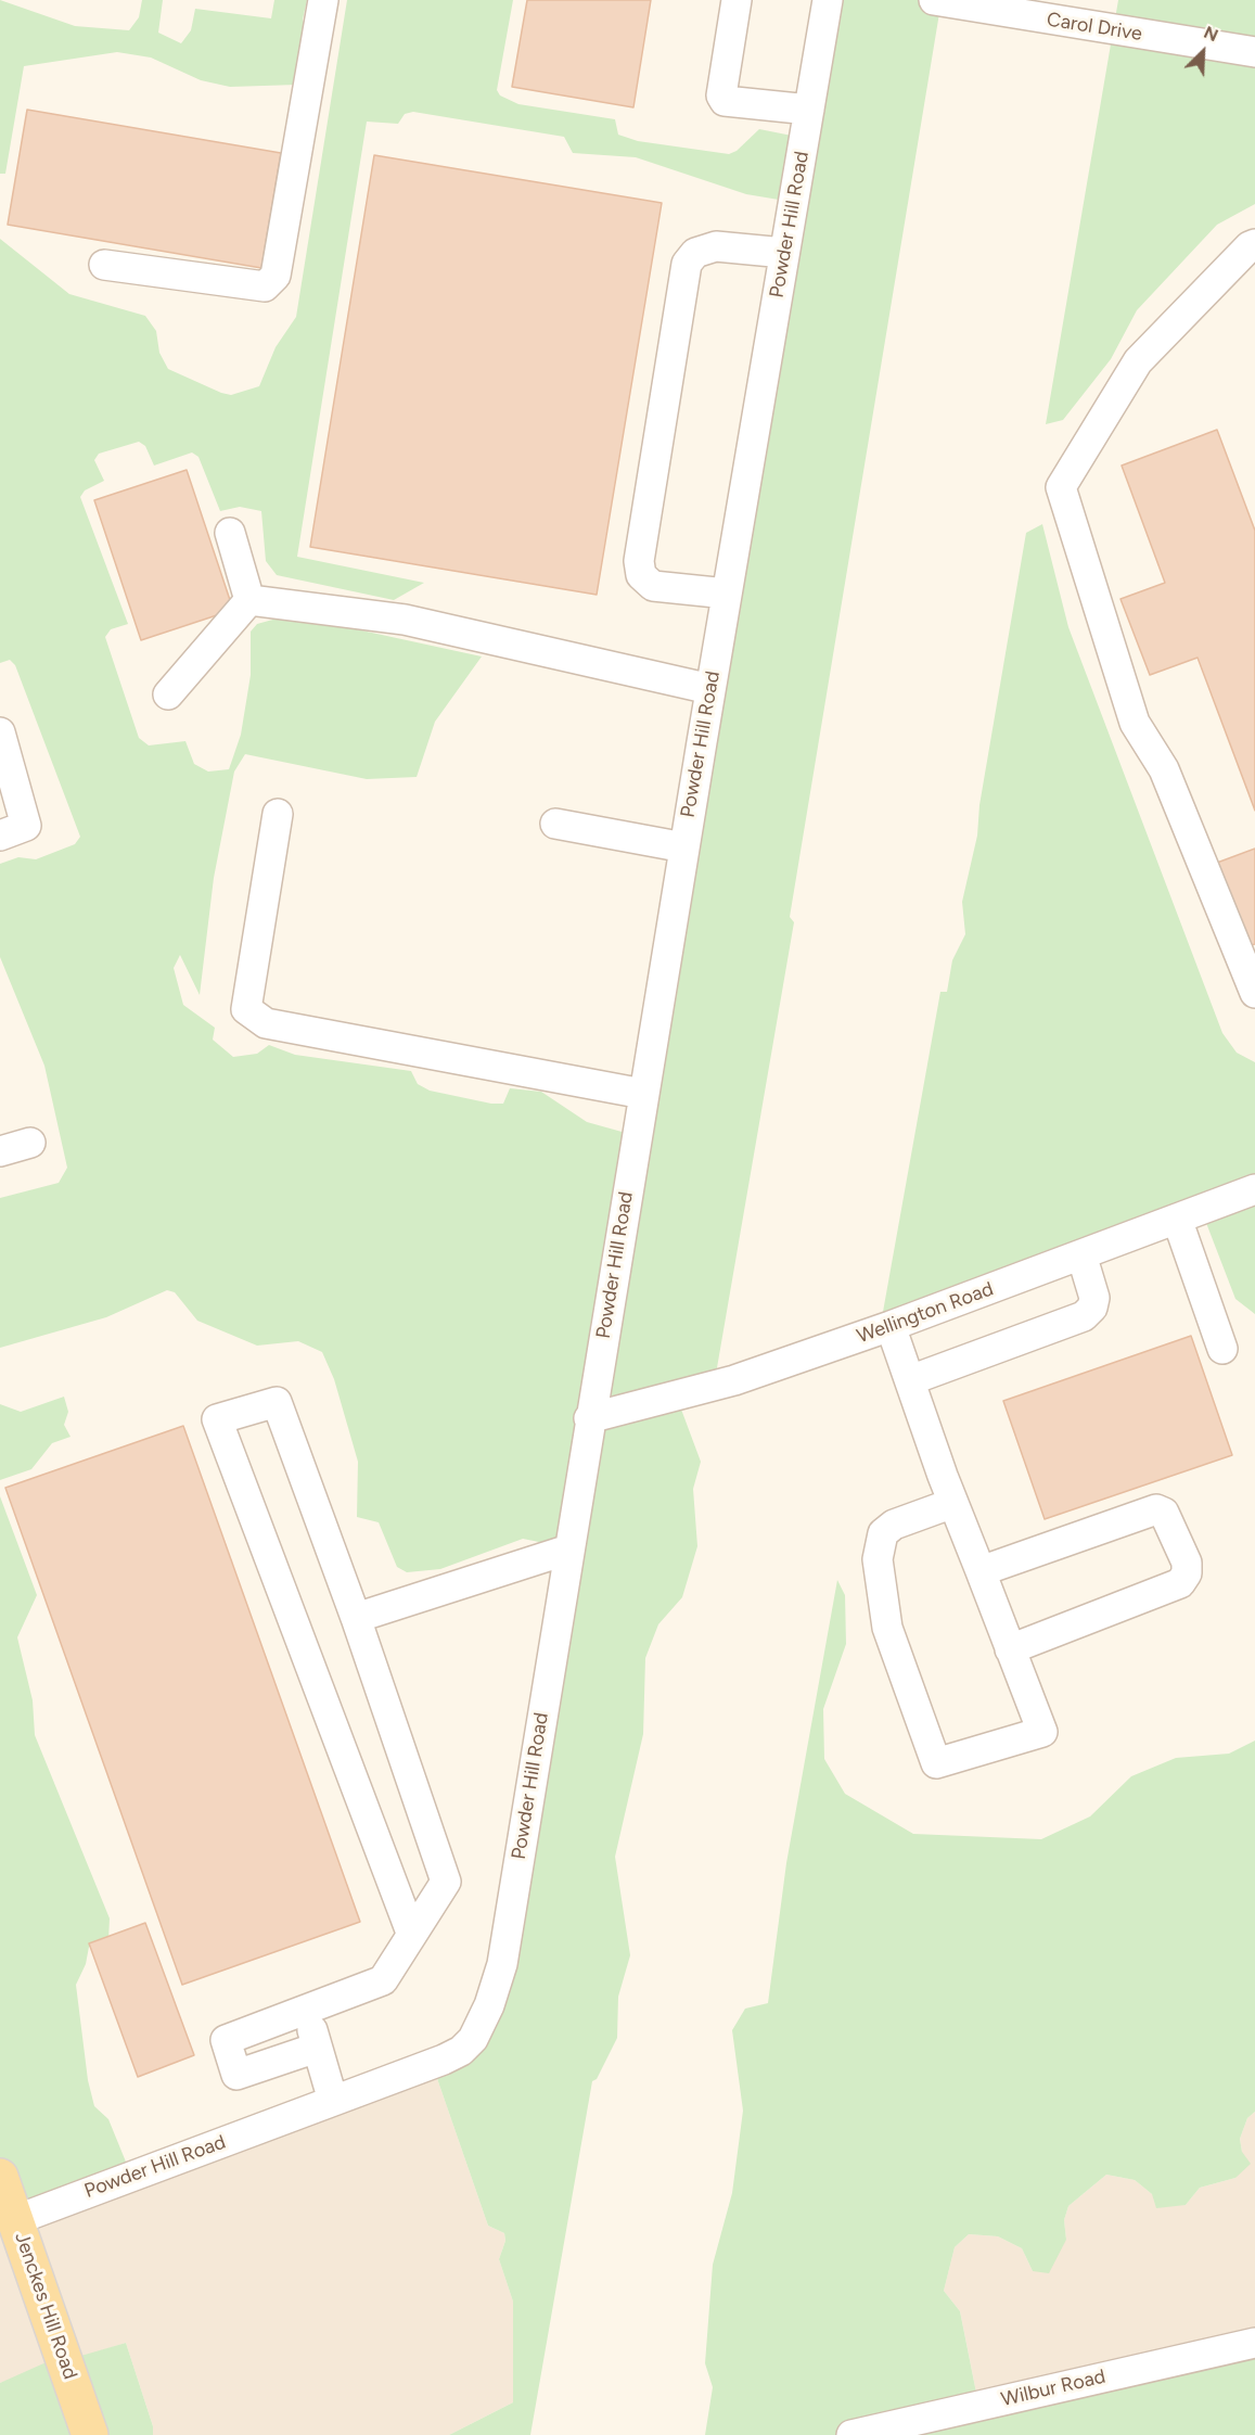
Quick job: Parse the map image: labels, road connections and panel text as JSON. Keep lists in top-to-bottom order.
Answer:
{
  "streets": {
    "main road": ["Jenckes Hill Road"],
    "street": [
      "Carol Drive",
      "Powder Hill Road",
      "Wellington Road",
      "Wilbur Road"
    ]
  },
  "crossings": [
    ["Powder Hill Road", "Wellington Road"],
    ["Powder Hill Road", "Jenckes Hill Road"]
  ],
  "north": "top right"
}
